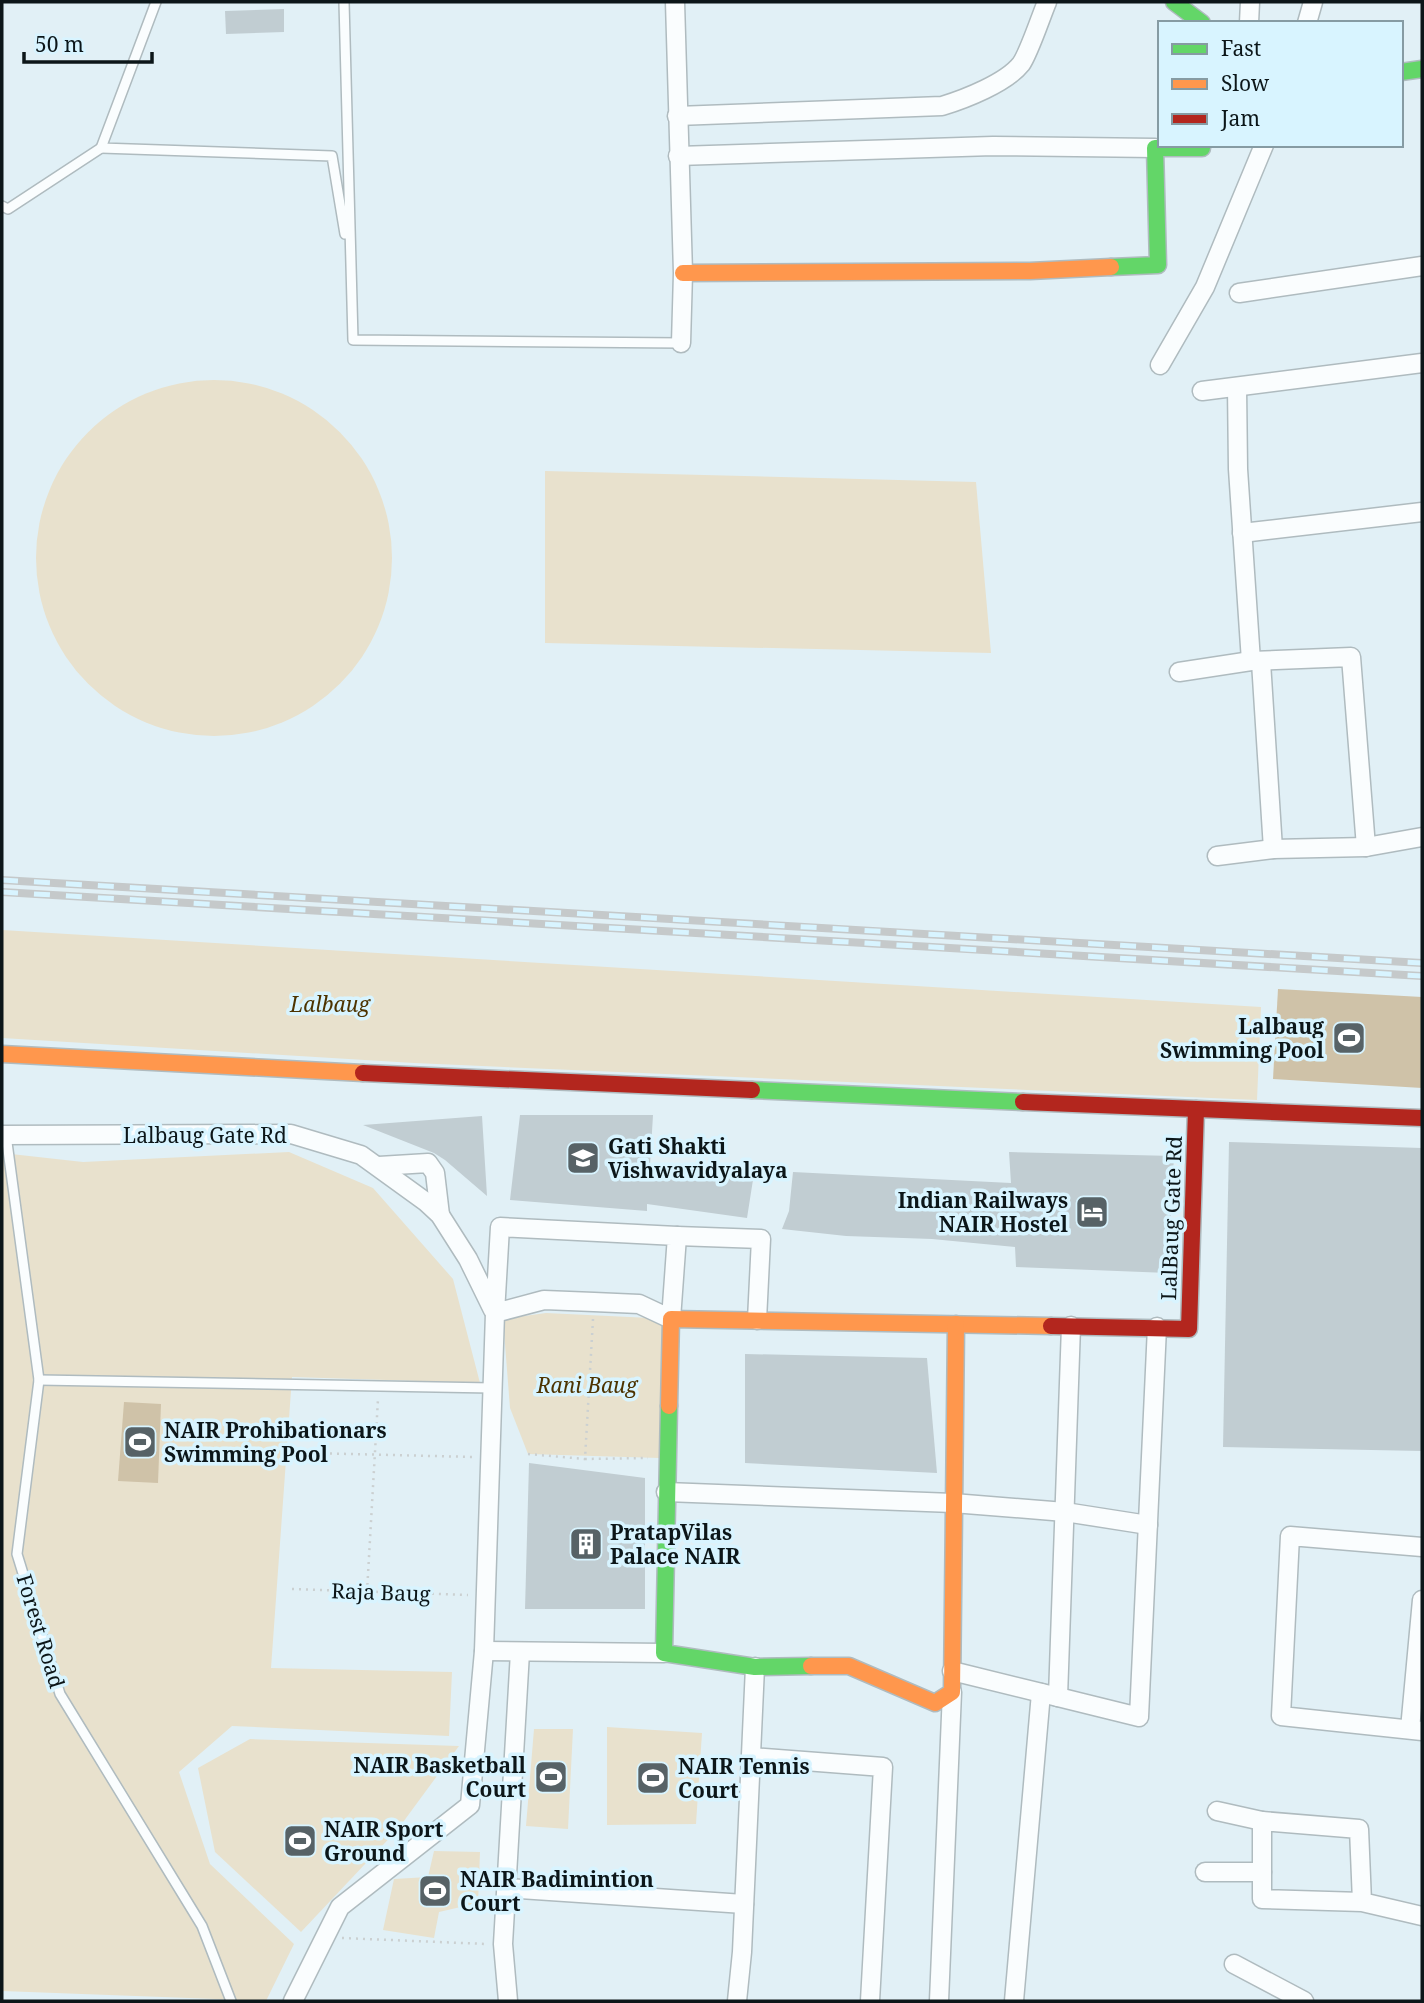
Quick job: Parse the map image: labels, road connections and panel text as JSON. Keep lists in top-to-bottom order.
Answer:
{
  "streets": {
    "street": ["Lalbaug Gate Rd", "LalBaug Gate Rd"],
    "lane": ["Forest Road"],
    "path": ["Raja Baug"]
  },
  "crossings": [
    ["Lalbaug Gate Rd", "Forest Road"]
  ],
  "parks": ["Lalbaug", "Rani Baug"],
  "places": {
    "sports": [
      "Lalbaug Swimming Pool",
      "NAIR Prohibationars Swimming Pool",
      "NAIR Basketball Court",
      "NAIR Tennis Court",
      "NAIR Sport Ground",
      "NAIR Badimintion Court"
    ],
    "school or university": ["Gati Shakti Vishwavidyalaya"],
    "hotel": ["Indian Railways NAIR Hostel"],
    "building": ["PratapVilas Palace NAIR"]
  },
  "legend": ["Fast", "Slow", "Jam"],
  "scale_bar": "50 m"
}
